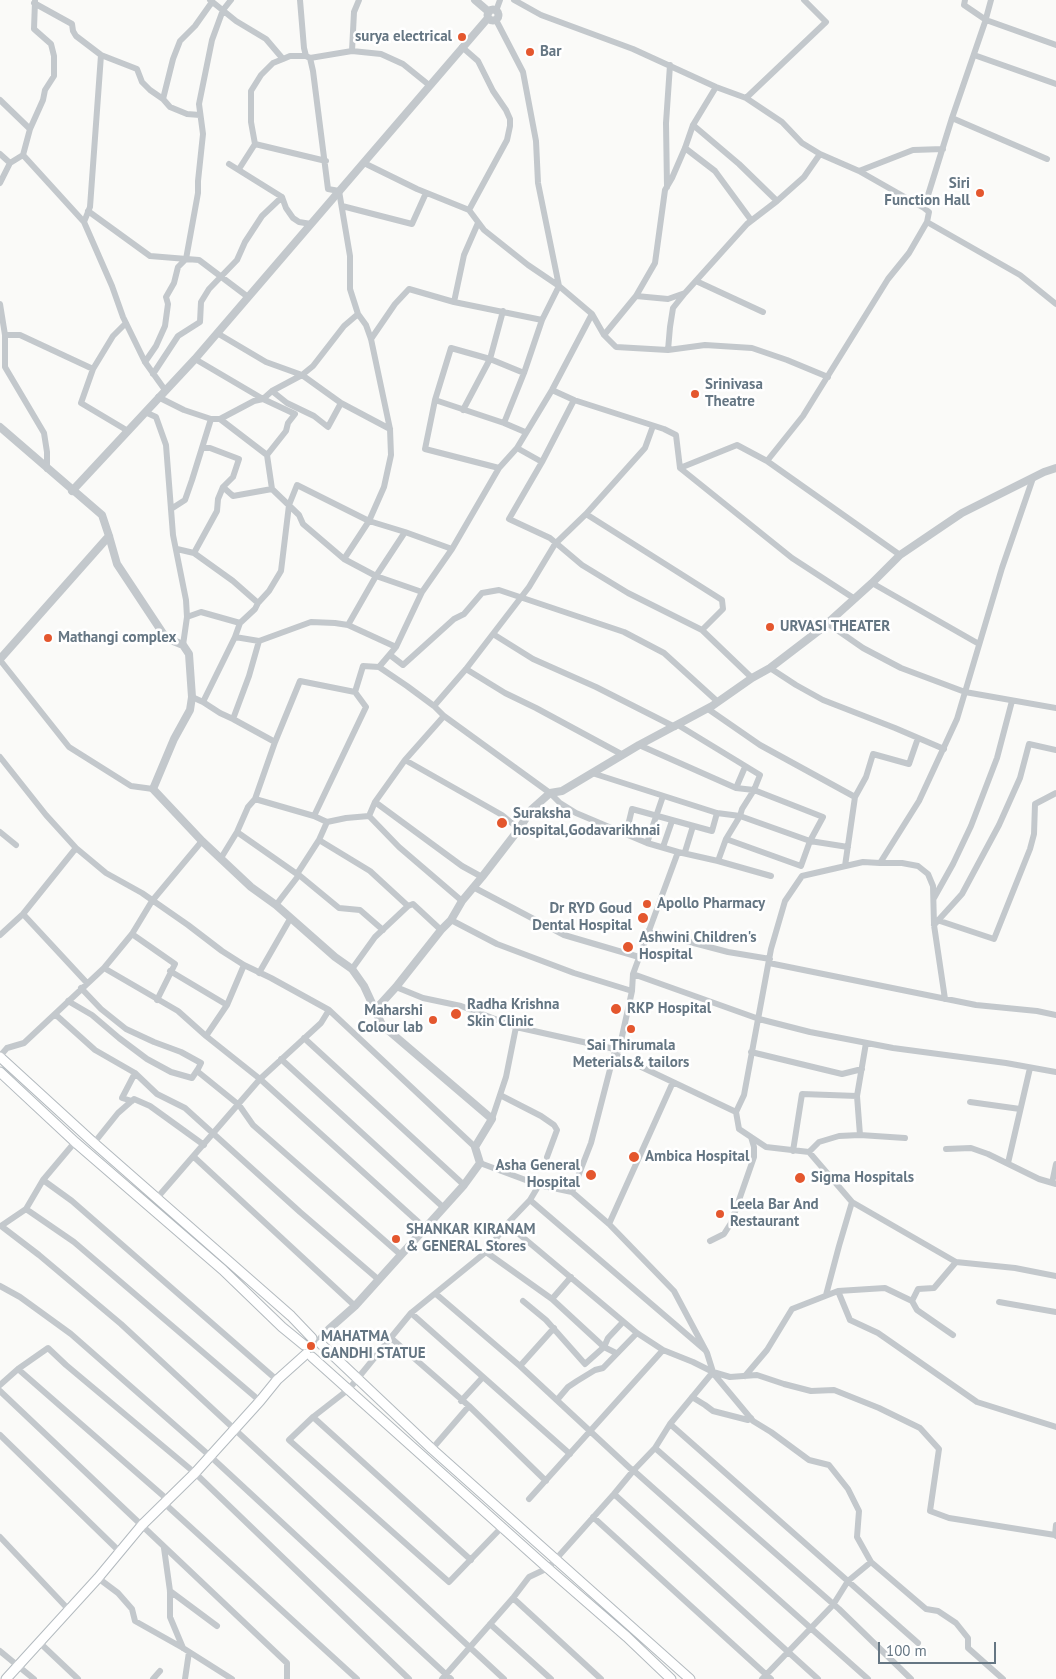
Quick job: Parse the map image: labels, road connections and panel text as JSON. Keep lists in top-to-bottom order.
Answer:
{
  "places": [
    "surya electrical",
    "Bar",
    "Siri Function Hall",
    "Srinivasa Theatre",
    "URVASI THEATER",
    "Mathangi complex",
    "Suraksha hospital,Godavarikhnai",
    "Apollo Pharmacy",
    "Dr RYD Goud Dental Hospital",
    "Ashwini Children's Hospital",
    "RKP Hospital",
    "Radha Krishna Skin Clinic",
    "Maharshi Colour lab",
    "Sai Thirumala Meterials& tailors",
    "Ambica Hospital",
    "Asha General Hospital",
    "Sigma Hospitals",
    "Leela Bar And Restaurant",
    "SHANKAR KIRANAM & GENERAL Stores",
    "MAHATMA GANDHI STATUE"
  ],
  "scale_bar": "100 m"
}
